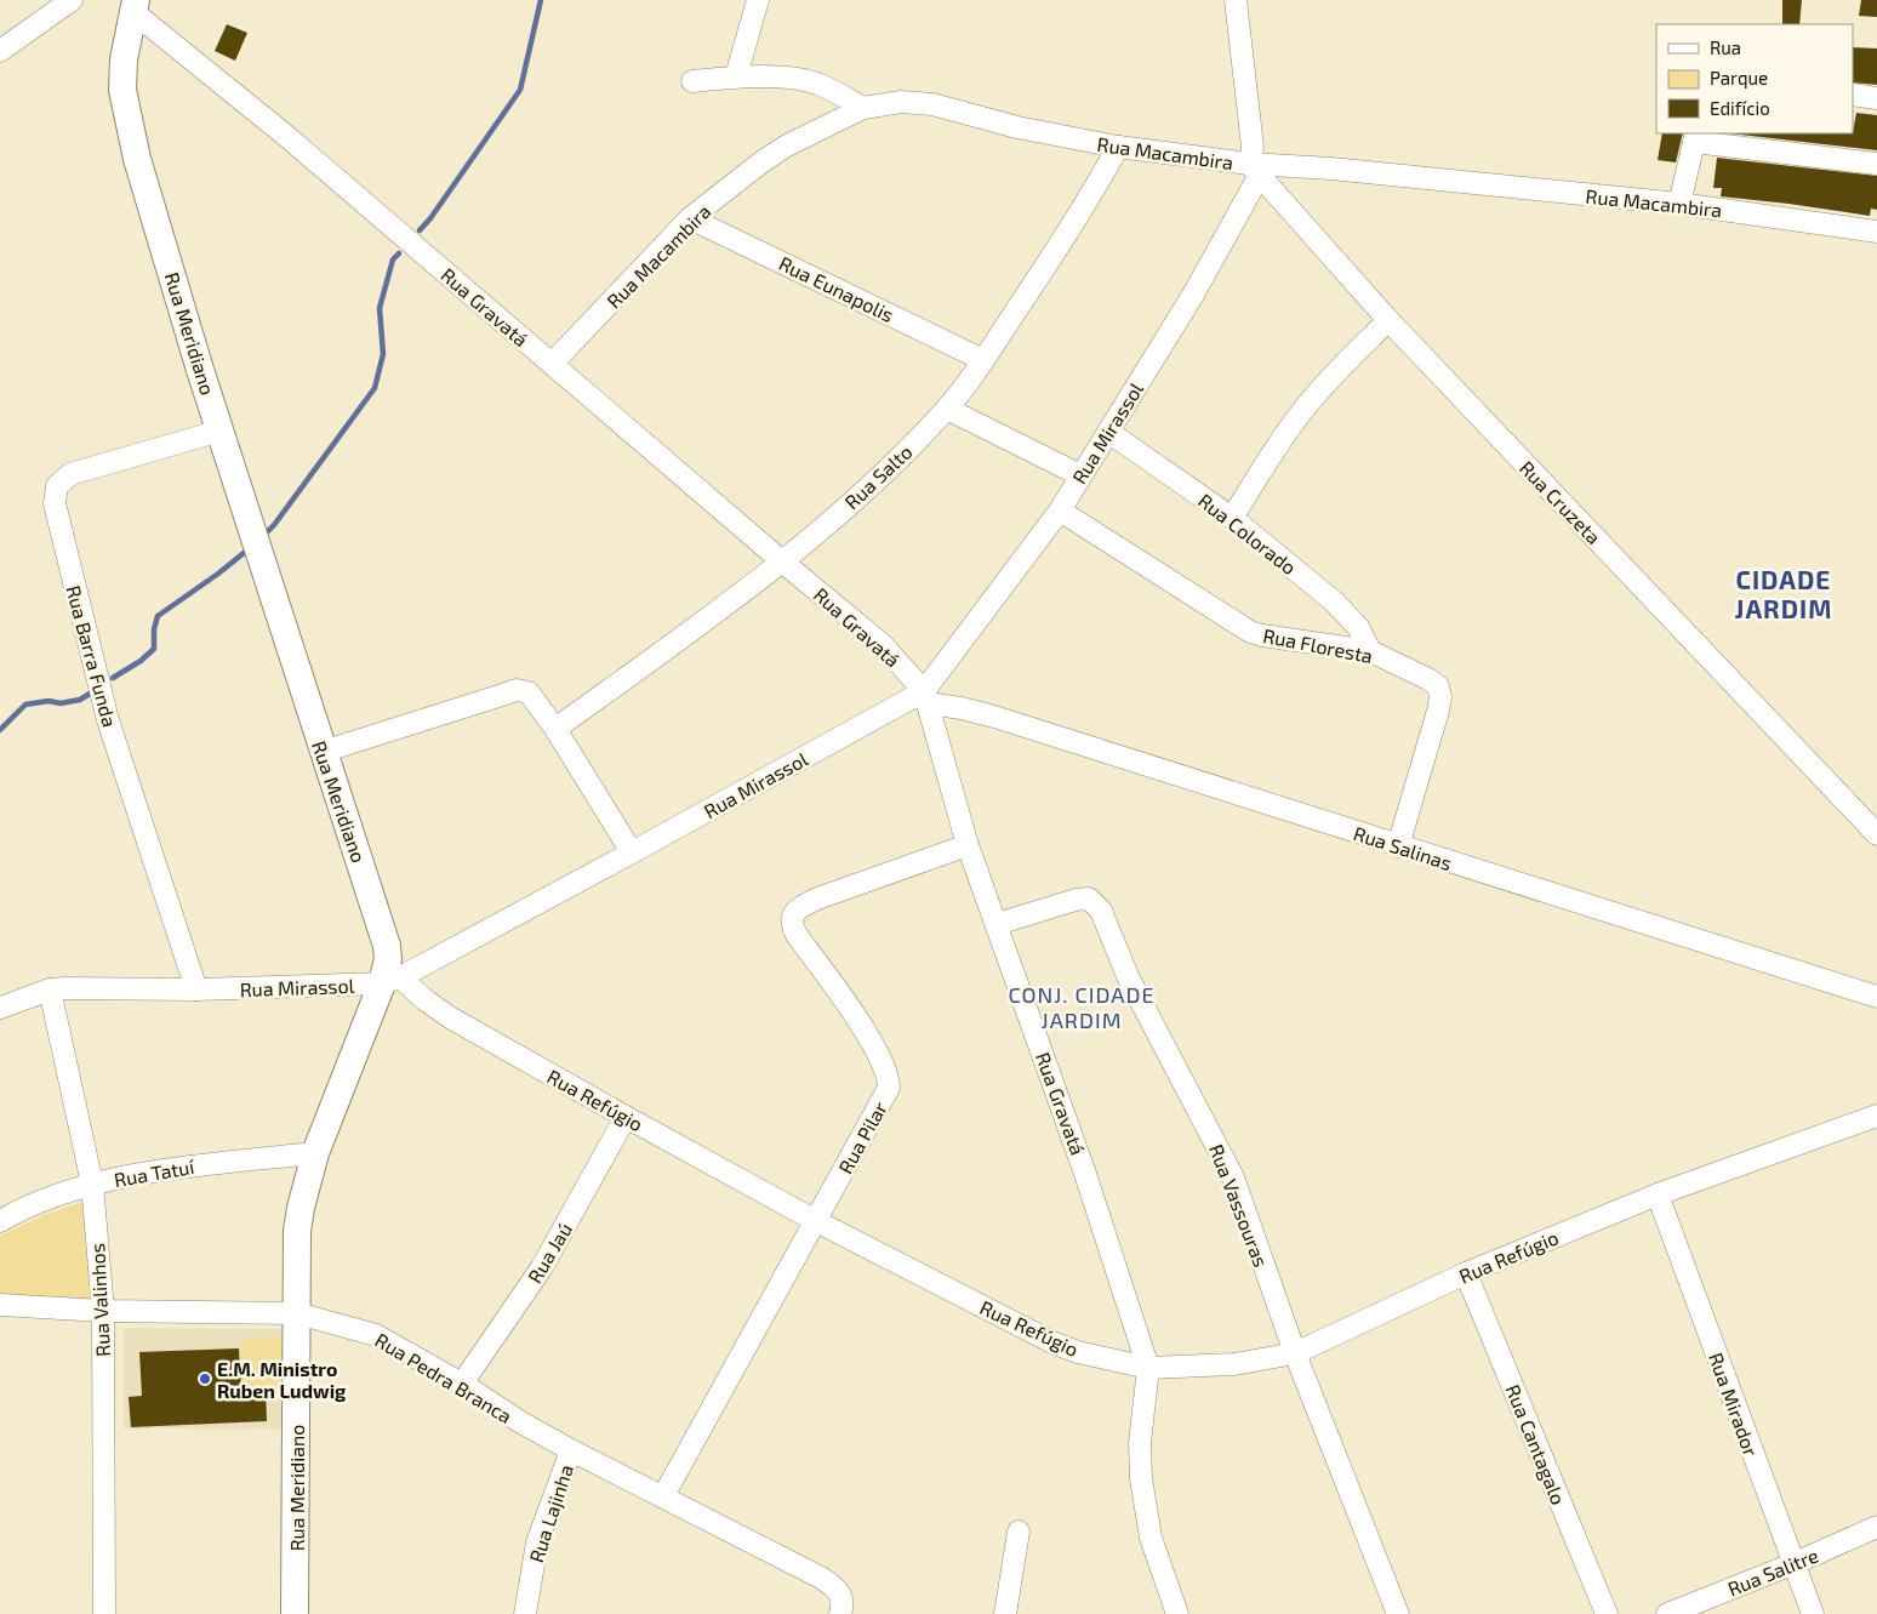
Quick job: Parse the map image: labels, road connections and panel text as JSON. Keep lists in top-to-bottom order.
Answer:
{
  "streets": {
    "street": [
      "Rua Macambira",
      "Rua Eunapolis",
      "Rua Gravatá",
      "Rua Meridiano",
      "Rua Mirassol",
      "Rua Salto",
      "Rua Cruzeta",
      "Rua Colorado",
      "Rua Floresta",
      "Rua Barra Funda",
      "Rua Salinas",
      "Rua Refúgio",
      "Rua Pilar",
      "Rua Tatuí",
      "Rua Vassouras",
      "Rua Jaú",
      "Rua Valinhos",
      "Rua Pedra Branca",
      "Rua Mirador",
      "Rua Cantagalo",
      "Rua Lajinha",
      "Rua Salitre"
    ]
  },
  "crossings": [
    ["Rua Macambira", "Rua Eunapolis"],
    ["Rua Macambira", "Rua Gravatá"],
    ["Rua Macambira", "Rua Mirassol"],
    ["Rua Macambira", "Rua Salto"],
    ["Rua Macambira", "Rua Cruzeta"],
    ["Rua Eunapolis", "Rua Salto"],
    ["Rua Gravatá", "Rua Meridiano"],
    ["Rua Gravatá", "Rua Mirassol"],
    ["Rua Gravatá", "Rua Salto"],
    ["Rua Gravatá", "Rua Salinas"],
    ["Rua Gravatá", "Rua Refúgio"],
    ["Rua Gravatá", "Rua Pilar"],
    ["Rua Gravatá", "Rua Vassouras"],
    ["Rua Meridiano", "Rua Mirassol"],
    ["Rua Meridiano", "Rua Barra Funda"],
    ["Rua Meridiano", "Rua Refúgio"],
    ["Rua Meridiano", "Rua Tatuí"],
    ["Rua Meridiano", "Rua Pedra Branca"],
    ["Rua Mirassol", "Rua Cruzeta"],
    ["Rua Mirassol", "Rua Colorado"],
    ["Rua Mirassol", "Rua Floresta"],
    ["Rua Mirassol", "Rua Barra Funda"],
    ["Rua Mirassol", "Rua Salinas"],
    ["Rua Mirassol", "Rua Refúgio"],
    ["Rua Mirassol", "Rua Valinhos"],
    ["Rua Colorado", "Rua Floresta"],
    ["Rua Floresta", "Rua Salinas"],
    ["Rua Refúgio", "Rua Pilar"],
    ["Rua Refúgio", "Rua Vassouras"],
    ["Rua Refúgio", "Rua Jaú"],
    ["Rua Refúgio", "Rua Mirador"],
    ["Rua Refúgio", "Rua Cantagalo"],
    ["Rua Pilar", "Rua Pedra Branca"],
    ["Rua Tatuí", "Rua Valinhos"],
    ["Rua Jaú", "Rua Pedra Branca"],
    ["Rua Valinhos", "Rua Pedra Branca"],
    ["Rua Pedra Branca", "Rua Lajinha"],
    ["Rua Mirador", "Rua Salitre"]
  ],
  "districts": ["CIDADE JARDIM", "CONJ. CIDADE JARDIM"],
  "places": ["E.M. Ministro Ruben Ludwig"],
  "legend": ["Rua", "Parque", "Edifício"]
}
